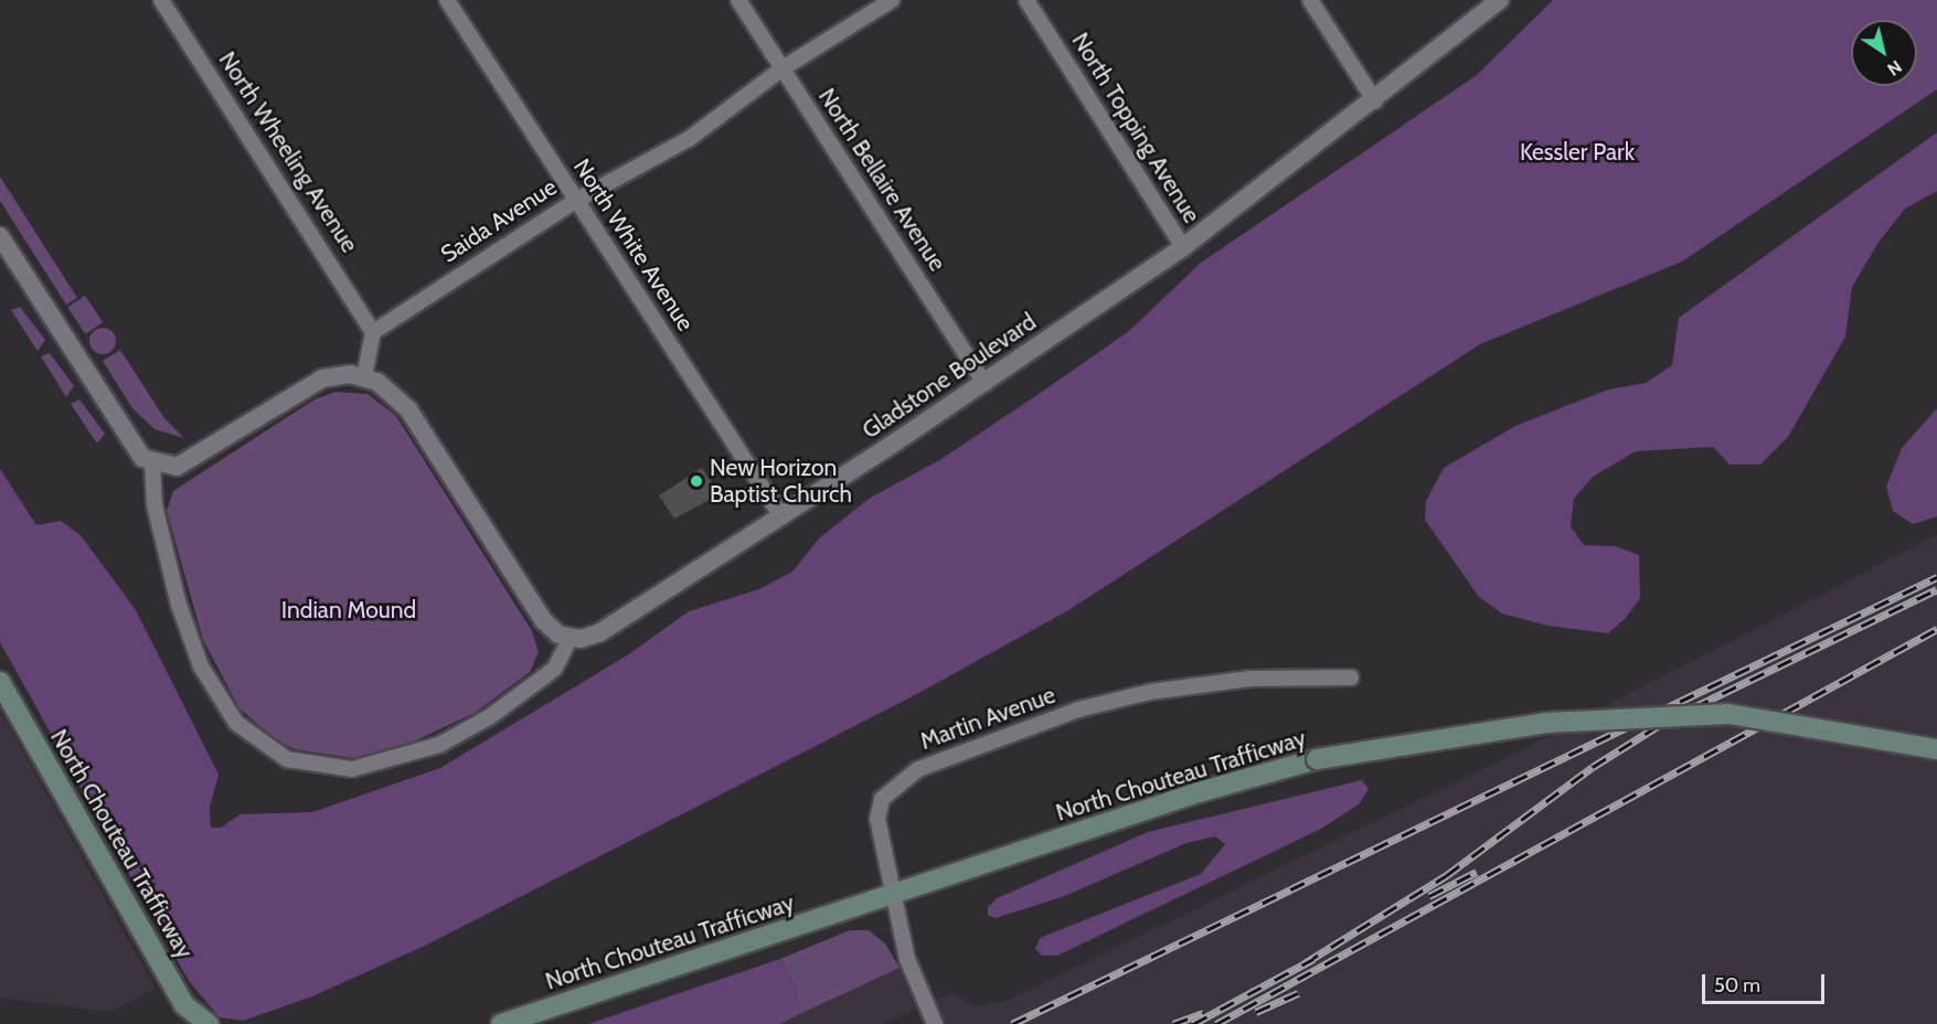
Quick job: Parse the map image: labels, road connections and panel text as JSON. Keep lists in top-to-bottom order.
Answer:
{
  "streets": {
    "main road": ["North Chouteau Trafficway"],
    "street": [
      "North Topping Avenue",
      "North Wheeling Avenue",
      "North Bellaire Avenue",
      "Saida Avenue",
      "North White Avenue",
      "Gladstone Boulevard",
      "Martin Avenue"
    ]
  },
  "crossings": [
    ["North Topping Avenue", "Gladstone Boulevard"],
    ["North Wheeling Avenue", "Saida Avenue"],
    ["North Bellaire Avenue", "Saida Avenue"],
    ["North Bellaire Avenue", "Gladstone Boulevard"],
    ["Saida Avenue", "North White Avenue"],
    ["North White Avenue", "Gladstone Boulevard"],
    ["Martin Avenue", "North Chouteau Trafficway"]
  ],
  "parks": ["Kessler Park", "Indian Mound"],
  "places": ["New Horizon Baptist Church"],
  "scale_bar": "50 m",
  "north": "bottom right"
}
